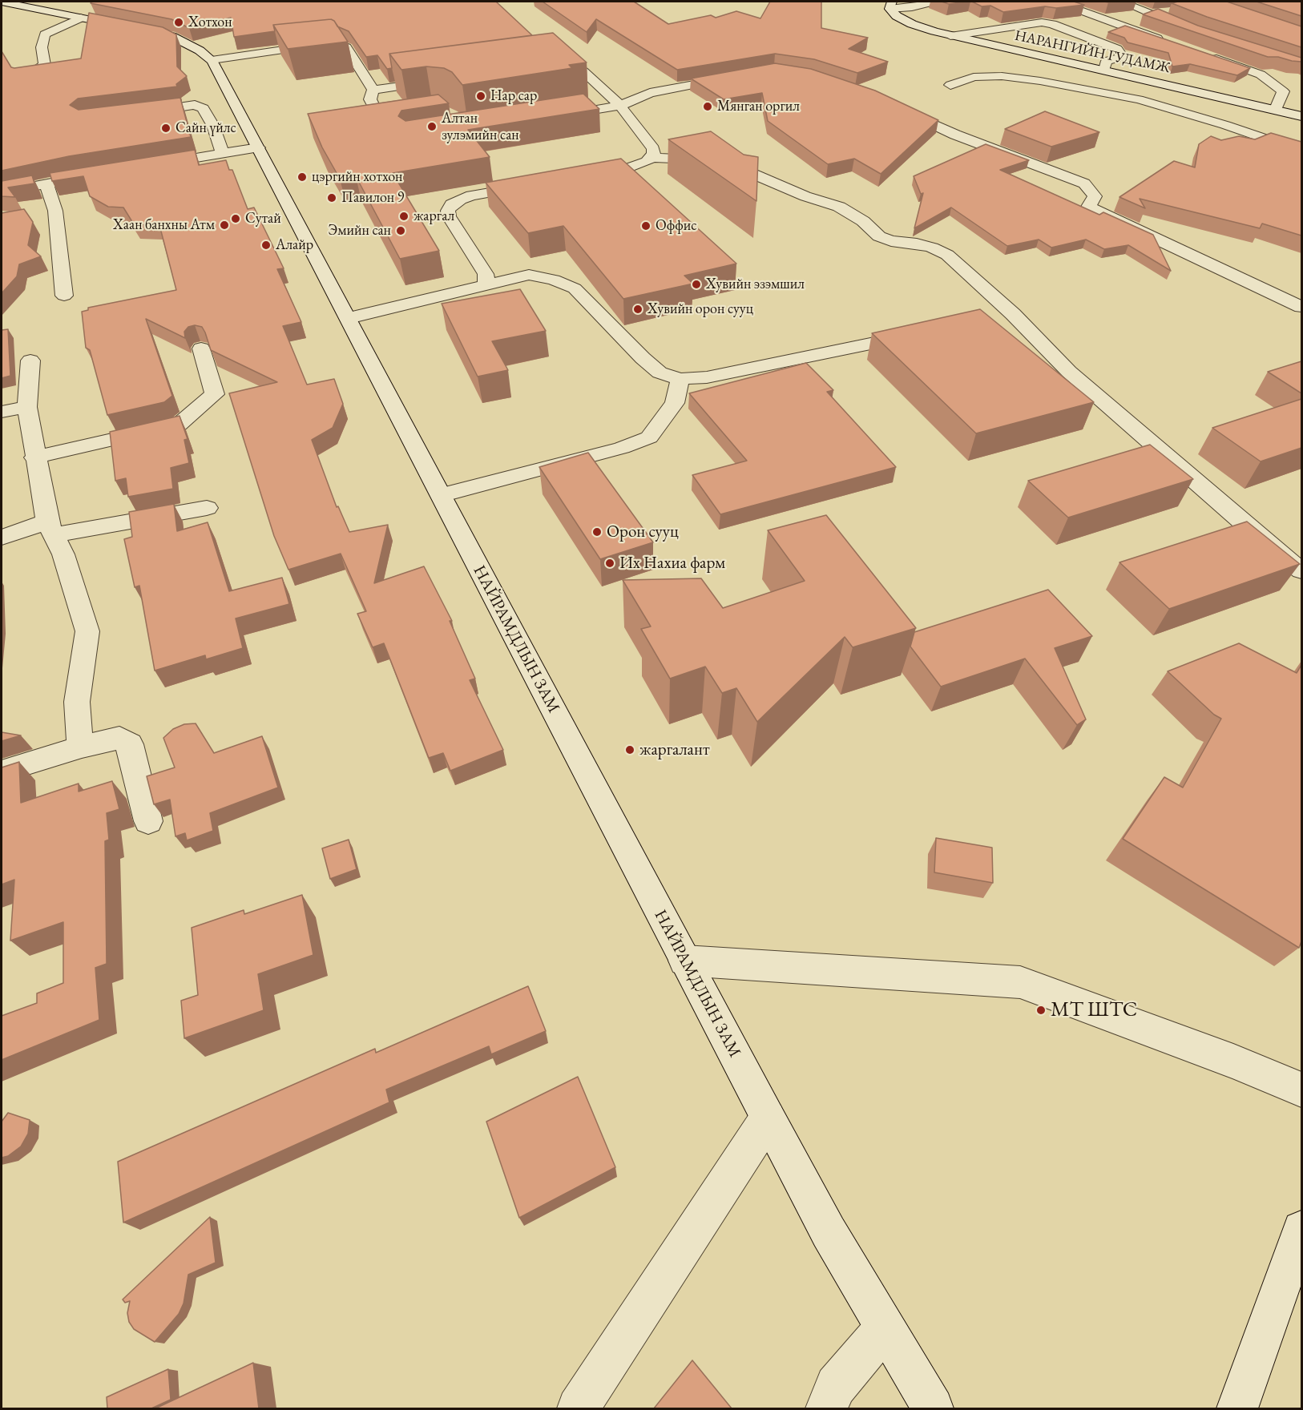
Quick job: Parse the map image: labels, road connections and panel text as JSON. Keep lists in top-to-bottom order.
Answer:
{
  "streets": {
    "street": ["НАРАНГИЙН ГУДАМЖ", "НАЙРАМДЛЫН ЗАМ"]
  },
  "places": [
    "Хотхон",
    "Нар сар",
    "Мянган оргил",
    "Алтан зулэмийн сан",
    "Сайн үйлс",
    "цэргийн хотхон",
    "Павилон 9",
    "жаргал",
    "Сутай",
    "Хаан банхны Атм",
    "Оффис",
    "Эмийн сан",
    "Алайр",
    "Хувийн эзэмшил",
    "Хувийн орон сууц",
    "Орон сууц",
    "Их Нахиа фарм",
    "жаргалант",
    "МТ ШТС"
  ]
}
